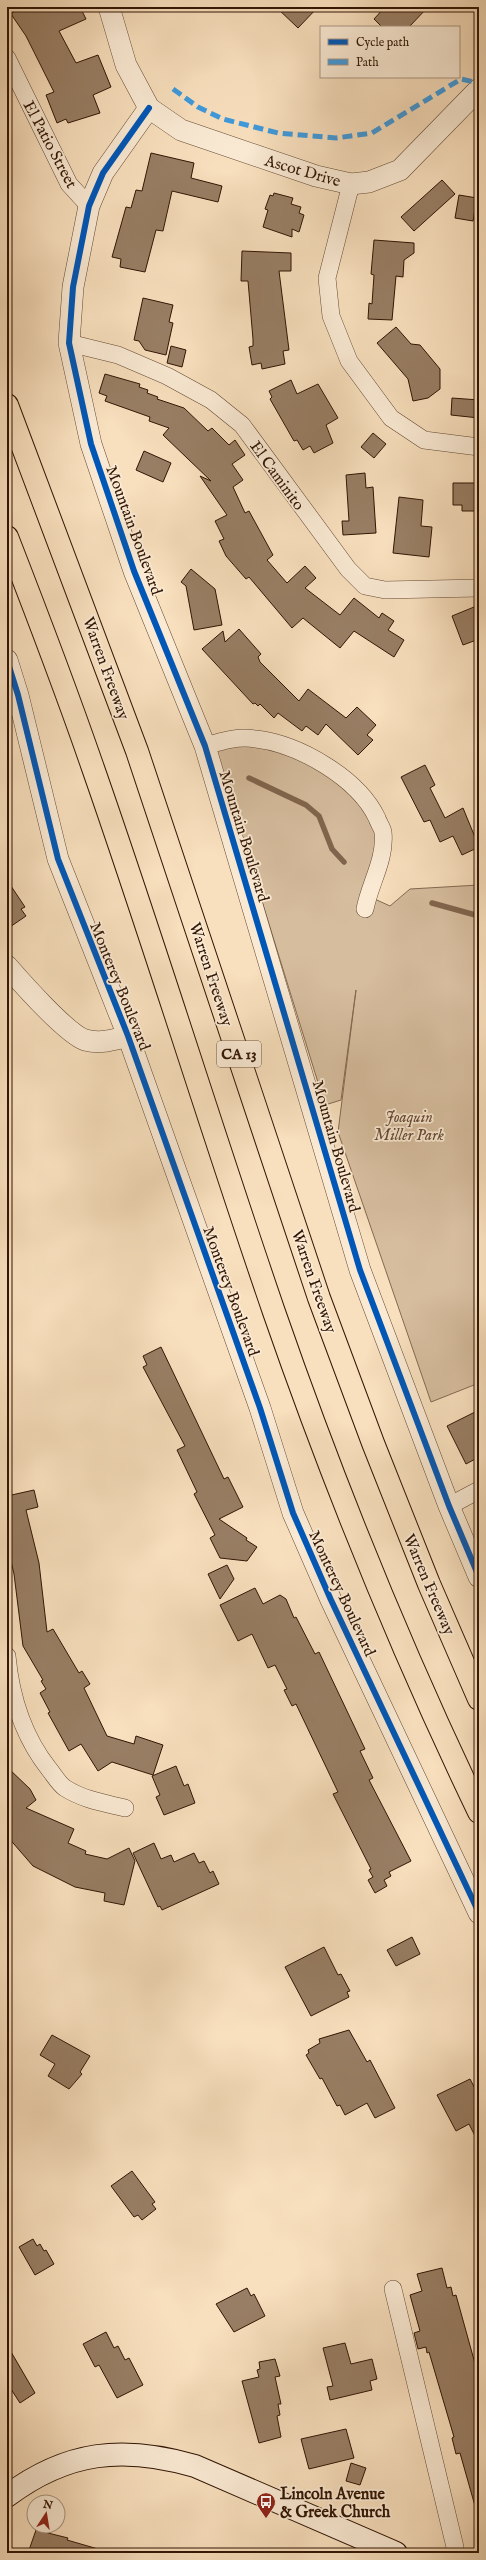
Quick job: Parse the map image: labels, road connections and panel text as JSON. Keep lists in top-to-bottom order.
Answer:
{
  "streets": {
    "highway": ["Warren Freeway", "CA 13"],
    "street": [
      "El Patio Street",
      "Ascot Drive",
      "El Caminito",
      "Mountain Boulevard",
      "Monterey Boulevard"
    ]
  },
  "crossings": [
    ["El Patio Street", "Mountain Boulevard"],
    ["Ascot Drive", "Mountain Boulevard"],
    ["El Caminito", "Mountain Boulevard"]
  ],
  "parks": ["Joaquin Miller Park"],
  "places": {
    "bus stop": ["Lincoln Avenue & Greek Church"]
  },
  "legend": ["Cycle path", "Path"],
  "north": "top"
}
